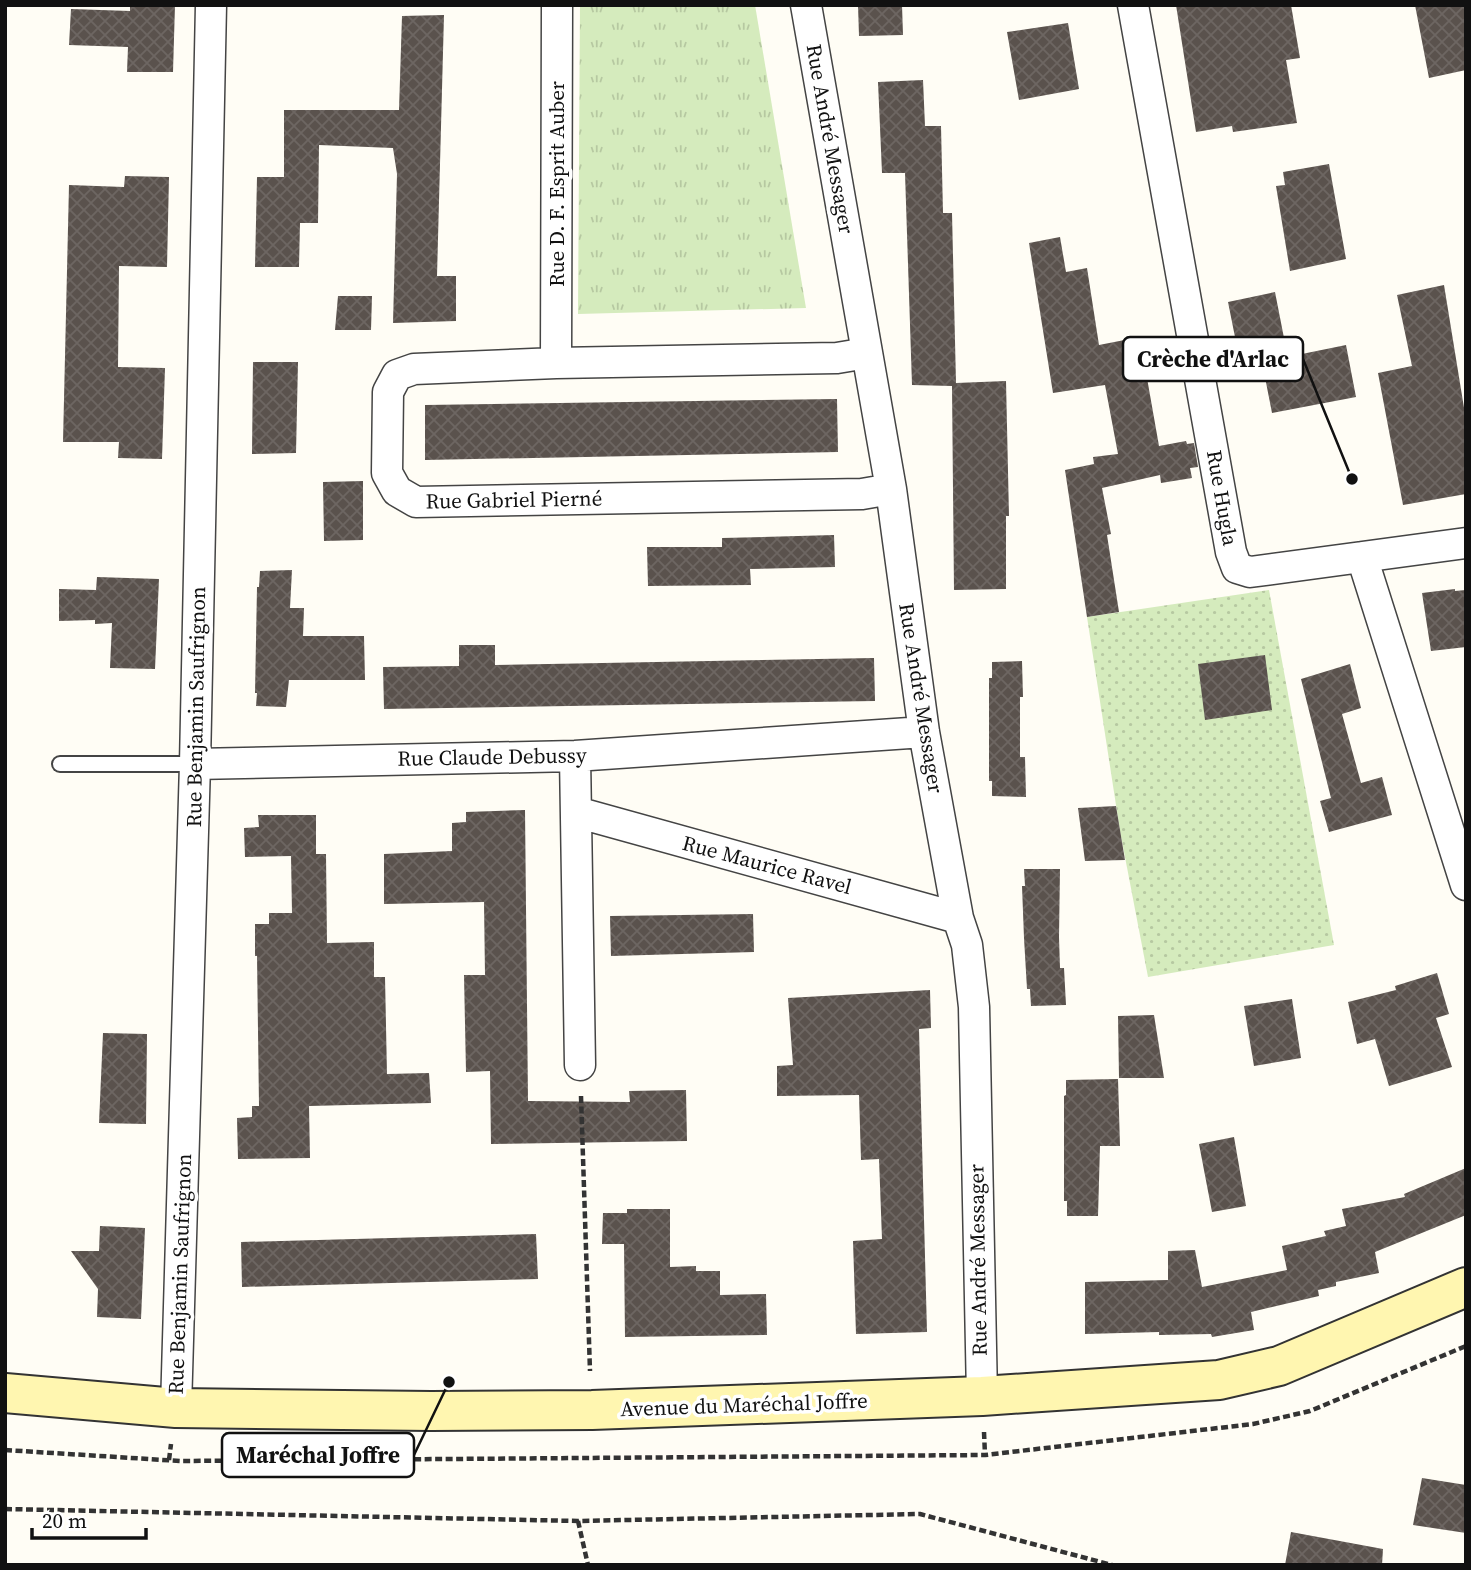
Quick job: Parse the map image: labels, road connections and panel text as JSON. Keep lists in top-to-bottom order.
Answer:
{
  "streets": {
    "street": [
      "Rue André Messager",
      "Rue D. F. Esprit Auber",
      "Rue Hugla",
      "Rue Gabriel Pierné",
      "Rue Benjamin Saufrignon",
      "Rue Claude Debussy",
      "Rue Maurice Ravel",
      "Avenue du Maréchal Joffre"
    ]
  },
  "crossings": [
    ["Rue André Messager", "Rue Gabriel Pierné"],
    ["Rue André Messager", "Rue Claude Debussy"],
    ["Rue André Messager", "Rue Maurice Ravel"],
    ["Rue André Messager", "Avenue du Maréchal Joffre"],
    ["Rue D. F. Esprit Auber", "Rue Gabriel Pierné"],
    ["Rue Benjamin Saufrignon", "Rue Claude Debussy"],
    ["Rue Benjamin Saufrignon", "Avenue du Maréchal Joffre"]
  ],
  "places": ["Crèche d'Arlac", "Maréchal Joffre"],
  "scale_bar": "20 m"
}
